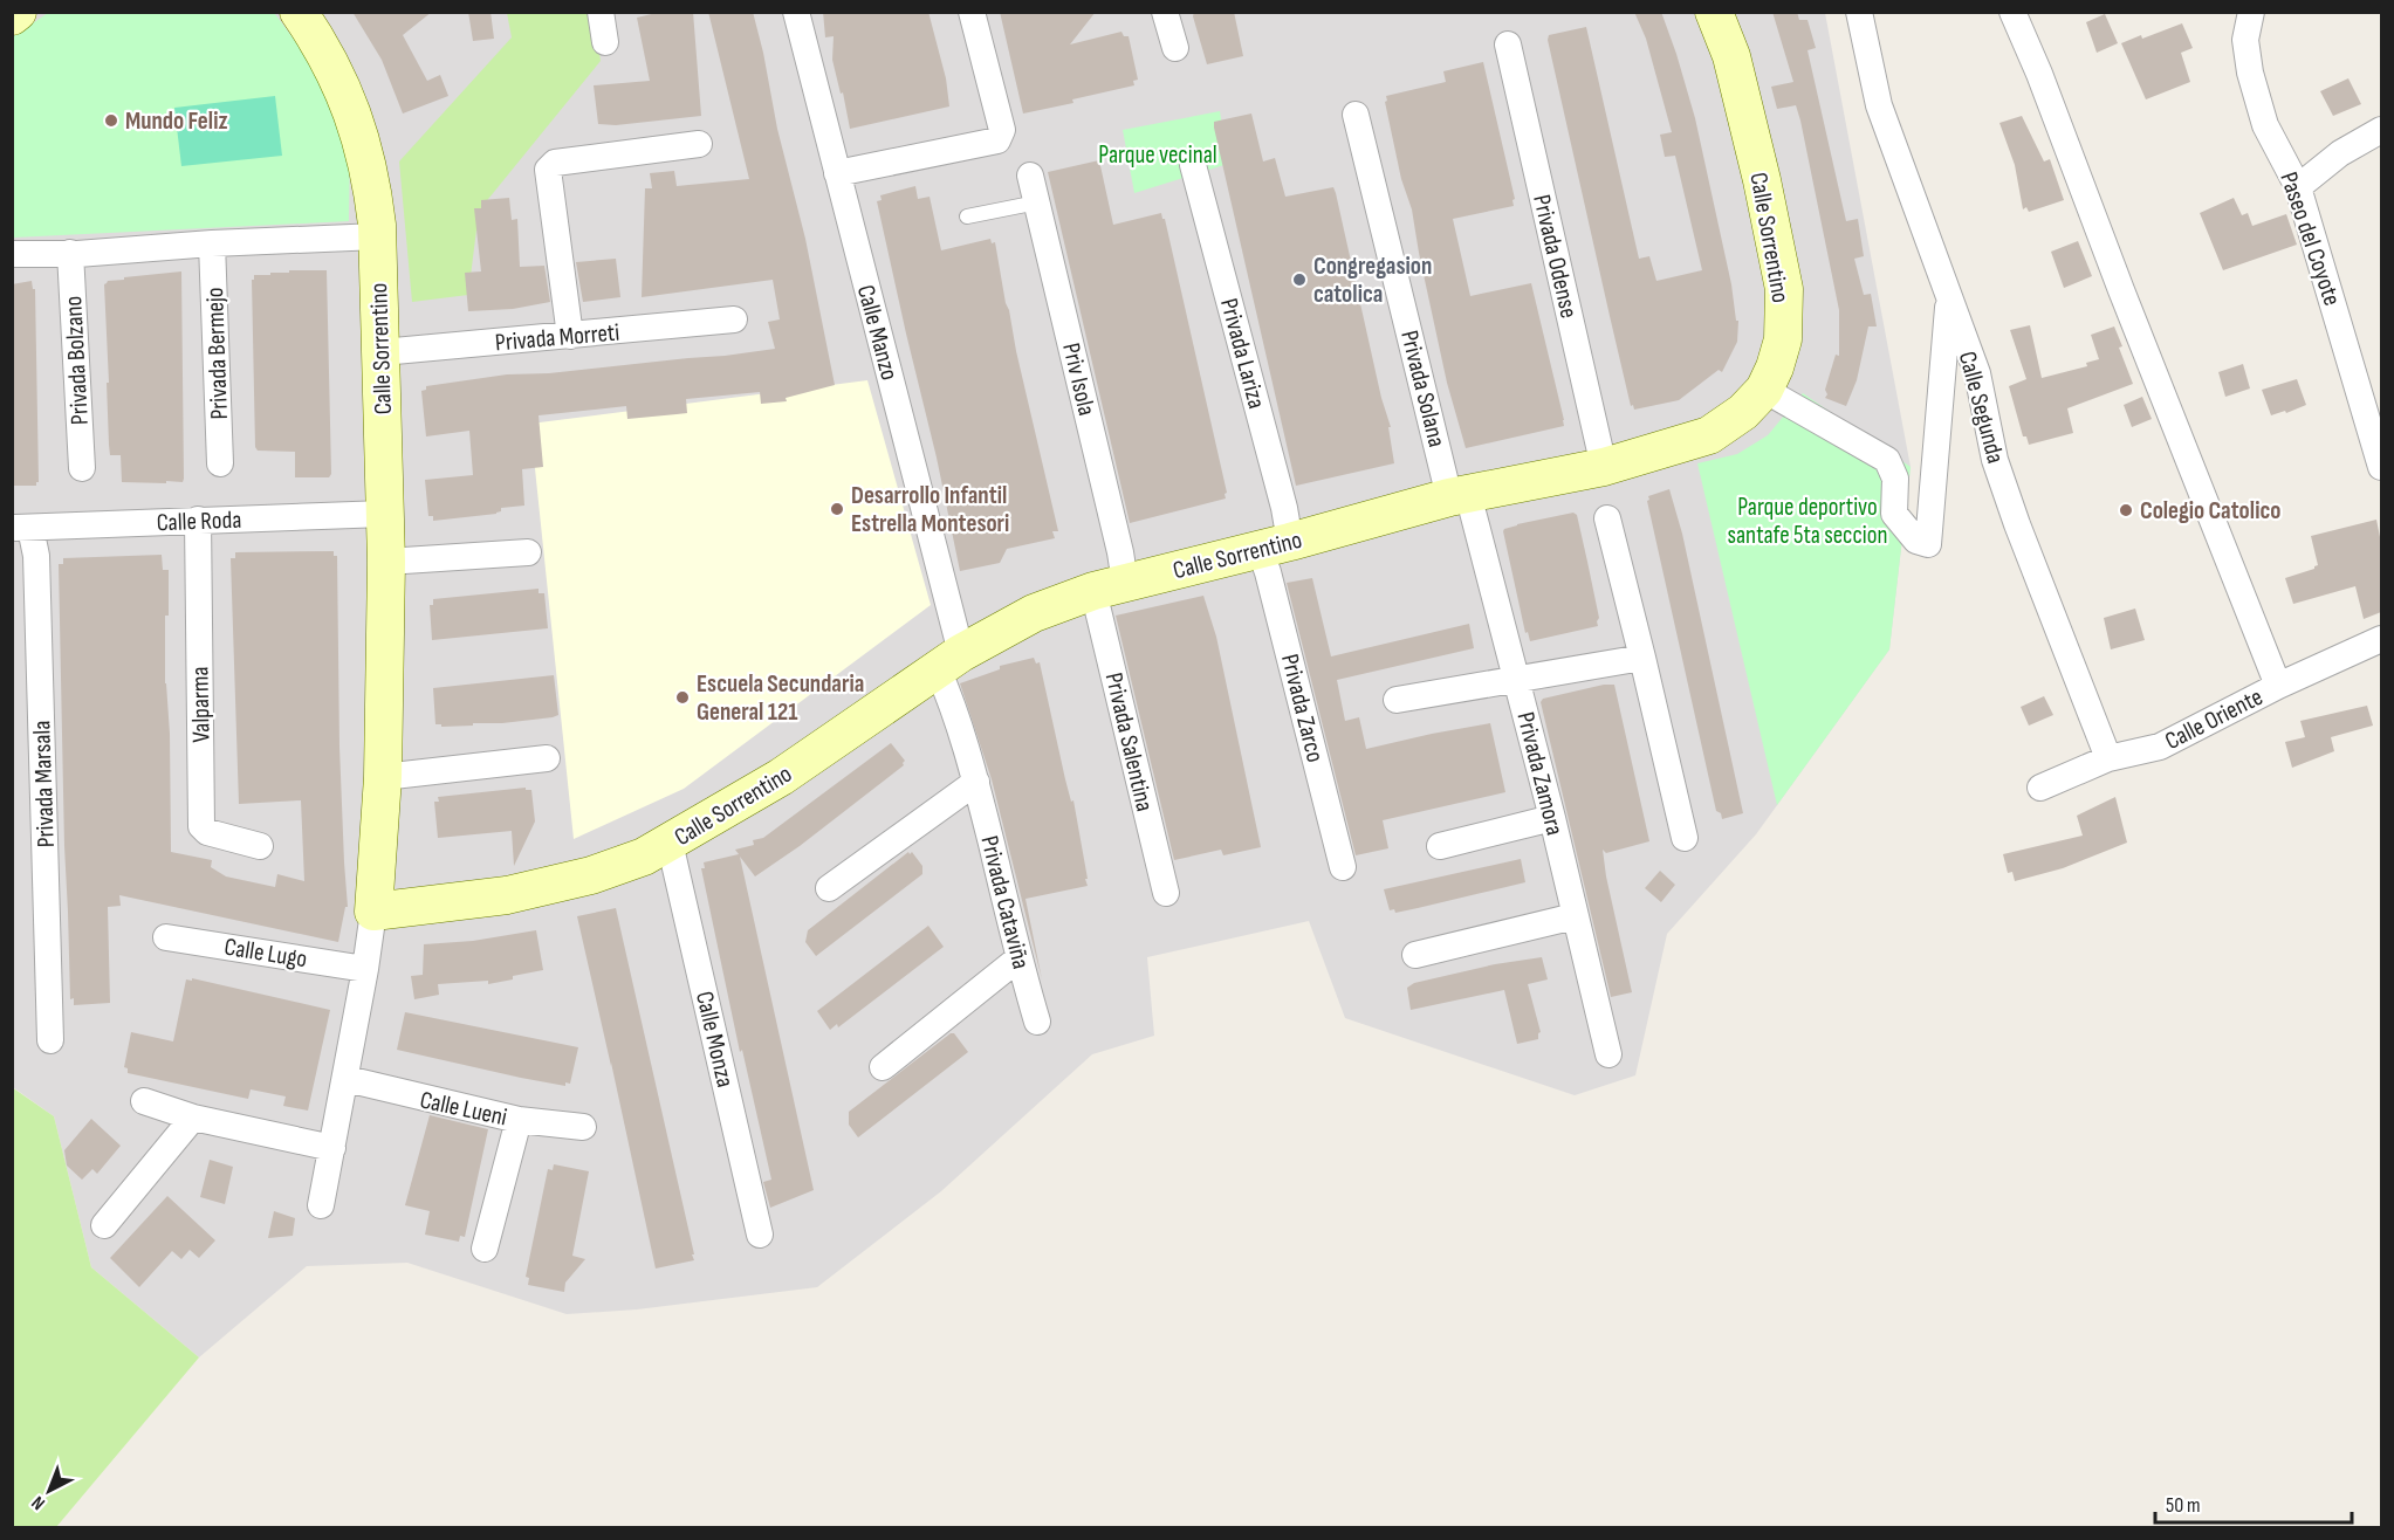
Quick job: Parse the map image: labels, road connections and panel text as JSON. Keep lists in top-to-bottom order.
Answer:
{
  "streets": {
    "street": [
      "Calle Sorrentino",
      "Paseo del Coyote",
      "Privada Odense",
      "Calle Manzo",
      "Privada Morreti",
      "Privada Bermejo",
      "Privada Lariza",
      "Privada Bolzano",
      "Priv Isola",
      "Privada Solana",
      "Calle Segunda",
      "Calle Roda",
      "Valparma",
      "Privada Zarco",
      "Calle Oriente",
      "Privada Salentina",
      "Privada Zamora",
      "Privada Marsala",
      "Privada Cataviña",
      "Calle Lugo",
      "Calle Monza",
      "Calle Lueni"
    ]
  },
  "crossings": [
    ["Calle Sorrentino", "Privada Odense"],
    ["Calle Sorrentino", "Calle Manzo"],
    ["Calle Sorrentino", "Privada Morreti"],
    ["Calle Sorrentino", "Privada Lariza"],
    ["Calle Sorrentino", "Priv Isola"],
    ["Calle Sorrentino", "Privada Solana"],
    ["Calle Sorrentino", "Calle Roda"],
    ["Calle Sorrentino", "Privada Zarco"],
    ["Calle Sorrentino", "Privada Salentina"],
    ["Calle Sorrentino", "Privada Zamora"],
    ["Calle Sorrentino", "Privada Cataviña"],
    ["Calle Sorrentino", "Calle Lugo"],
    ["Calle Sorrentino", "Calle Monza"],
    ["Calle Sorrentino", "Calle Lueni"],
    ["Calle Manzo", "Privada Cataviña"],
    ["Privada Lariza", "Privada Zarco"],
    ["Priv Isola", "Privada Salentina"],
    ["Privada Solana", "Privada Zamora"],
    ["Calle Segunda", "Calle Oriente"],
    ["Calle Roda", "Valparma"],
    ["Calle Roda", "Privada Marsala"]
  ],
  "parks": ["Parque vecinal", "Parque deportivo santafe 5ta seccion"],
  "places": [
    "Mundo Feliz",
    "Congregasion catolica",
    "Desarrollo Infantil Estrella Montesori",
    "Colegio Catolico",
    "Escuela Secundaria General 121"
  ],
  "scale_bar": "50 m",
  "north": "bottom left"
}
